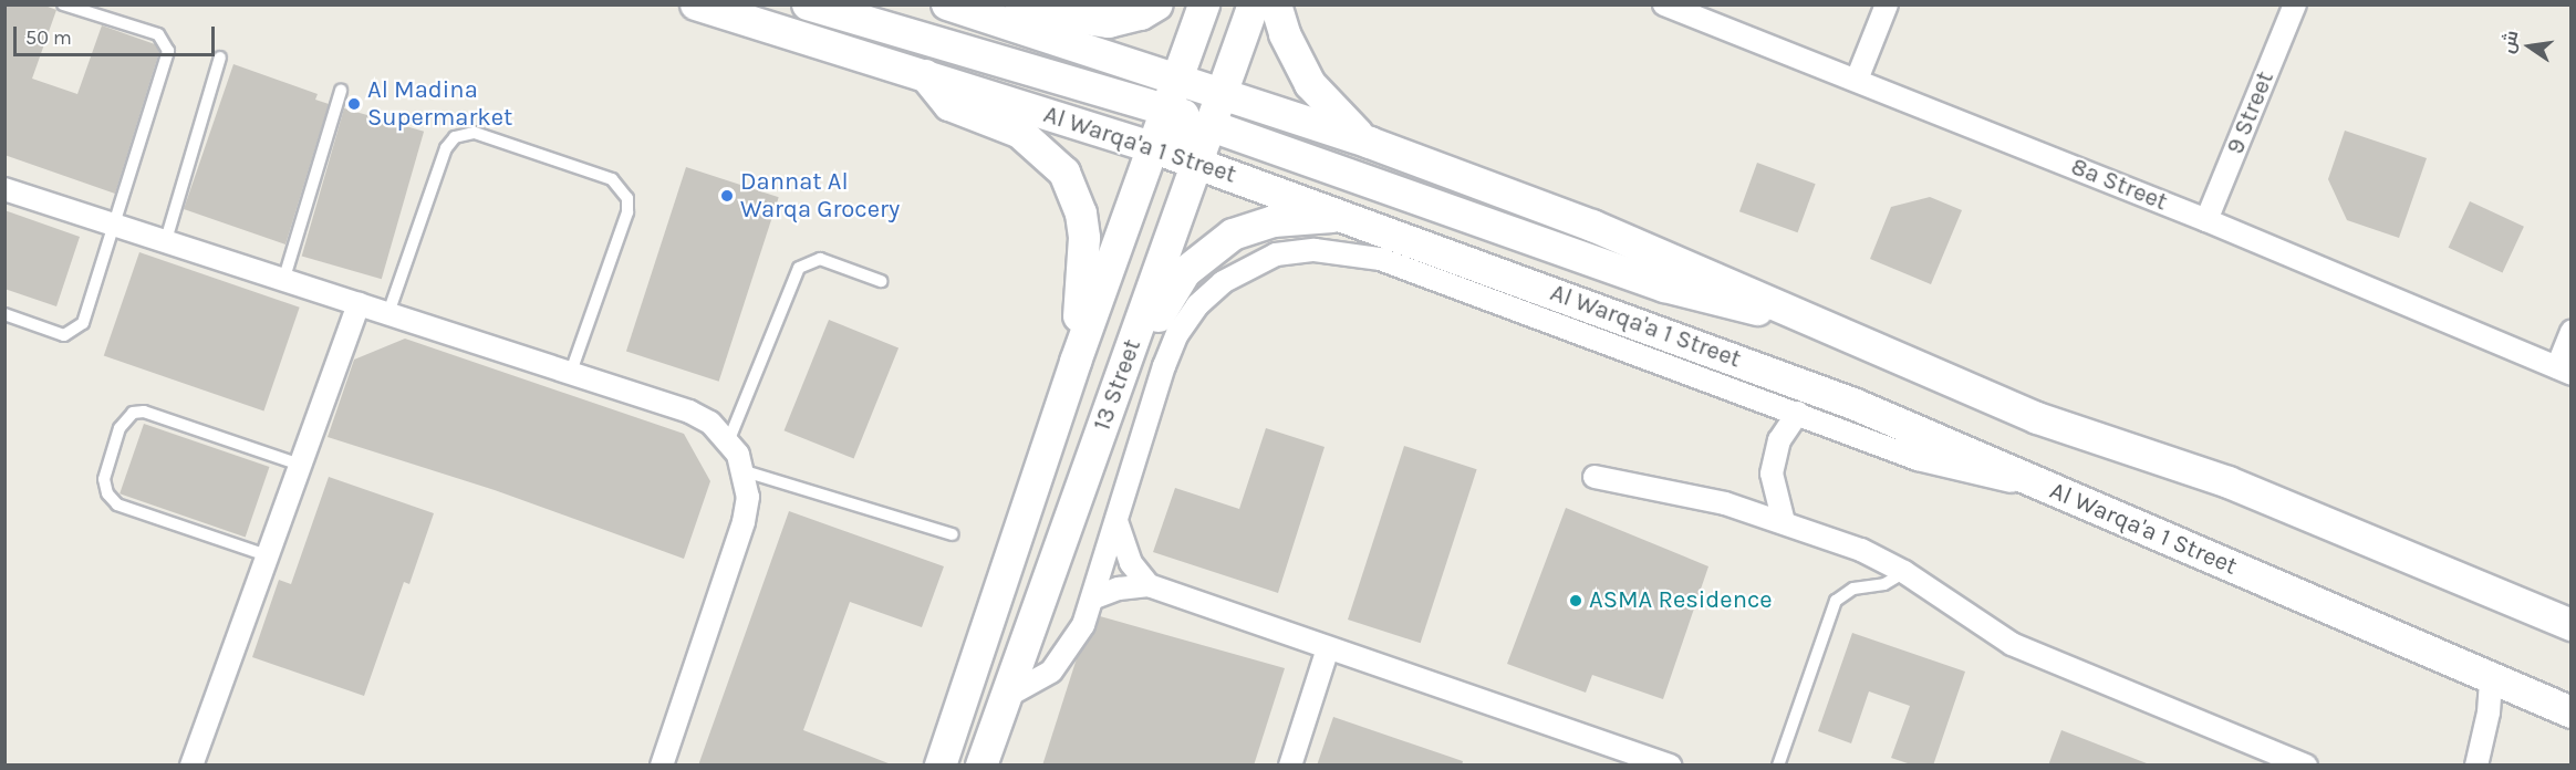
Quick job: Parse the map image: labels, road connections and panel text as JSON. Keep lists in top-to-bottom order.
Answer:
{
  "streets": {
    "main road": ["Al Warqa'a 1 Street", "13 Street"],
    "street": ["9 Street", "8a Street"]
  },
  "crossings": [
    ["9 Street", "8a Street"],
    ["Al Warqa'a 1 Street", "13 Street"]
  ],
  "places": ["Al Madina Supermarket", "Dannat Al Warqa Grocery", "ASMA Residence"],
  "scale_bar": "50 m",
  "north": "left"
}
